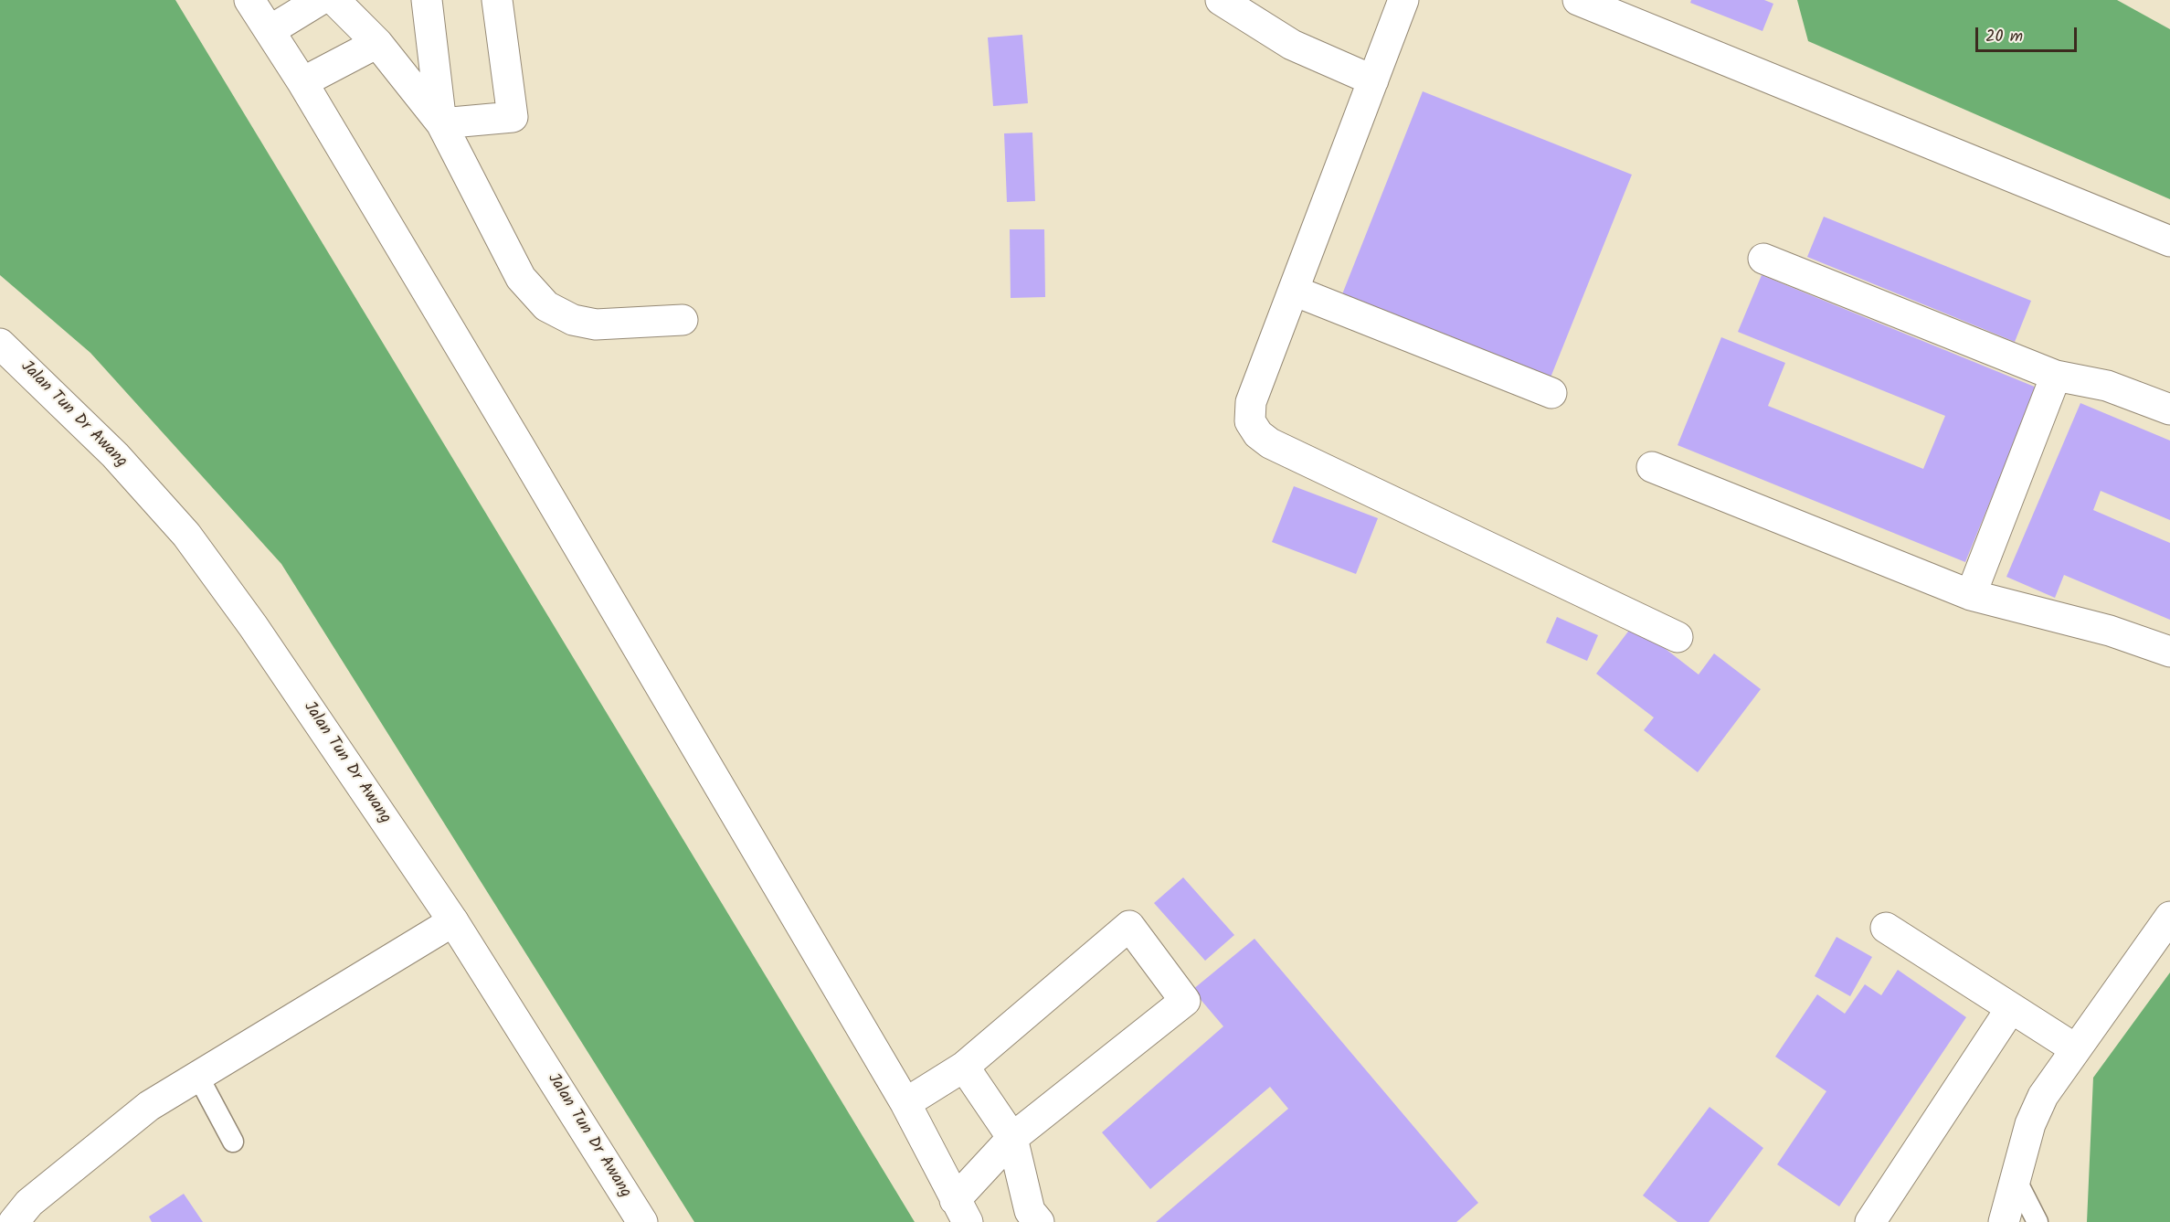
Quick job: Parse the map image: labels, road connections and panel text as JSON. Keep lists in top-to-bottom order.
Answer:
{
  "streets": {
    "street": ["Jalan Tun Dr Awang"]
  },
  "scale_bar": "20 m"
}
